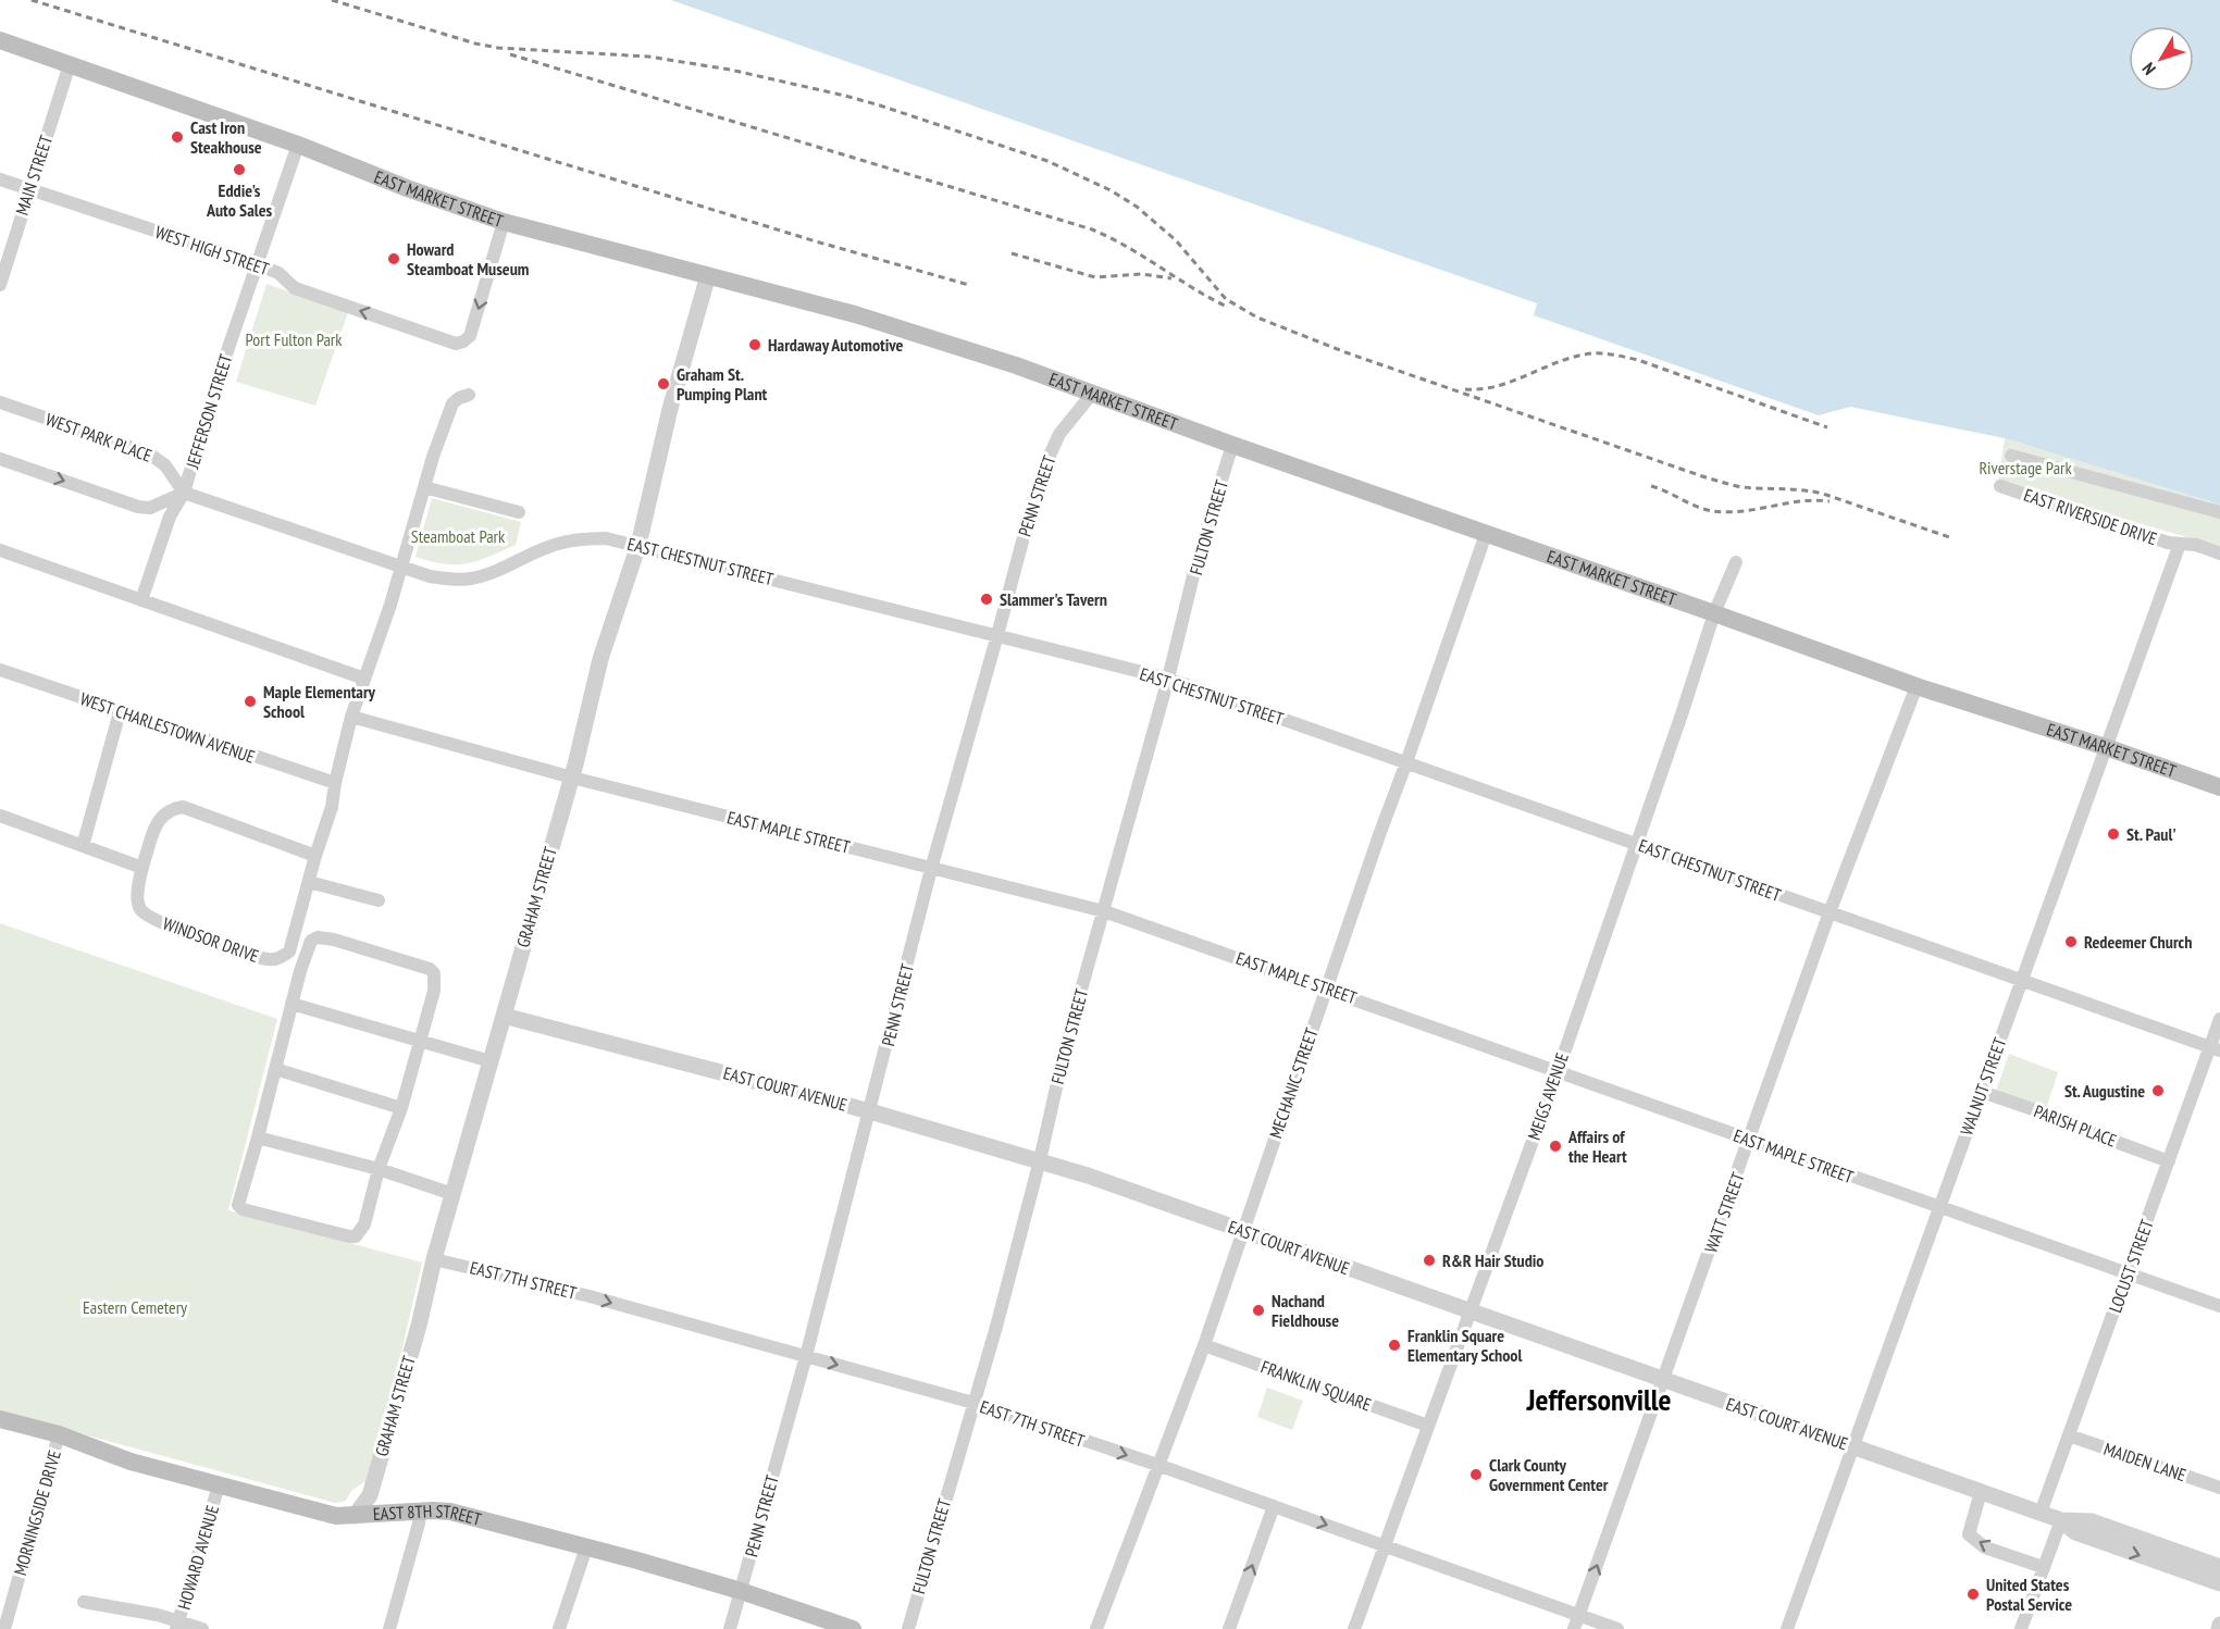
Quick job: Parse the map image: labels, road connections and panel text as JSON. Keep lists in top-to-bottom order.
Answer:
{
  "streets": {
    "main road": ["EAST MARKET STREET", "EAST 8TH STREET"],
    "street": [
      "MAIN STREET",
      "WEST HIGH STREET",
      "JEFFERSON STREET",
      "WEST PARK PLACE",
      "PENN STREET",
      "EAST RIVERSIDE DRIVE",
      "FULTON STREET",
      "EAST CHESTNUT STREET",
      "WEST CHARLESTOWN AVENUE",
      "EAST MAPLE STREET",
      "GRAHAM STREET",
      "WINDSOR DRIVE",
      "MECHANIC STREET",
      "WALNUT STREET",
      "EAST COURT AVENUE",
      "MEIGS AVENUE",
      "PARISH PLACE",
      "WATT STREET",
      "LOCUST STREET",
      "EAST 7TH STREET",
      "FRANKLIN SQUARE",
      "MAIDEN LANE",
      "MORNINGSIDE DRIVE",
      "HOWARD AVENUE"
    ]
  },
  "crossings": [
    ["MAIN STREET", "EAST MARKET STREET"],
    ["MAIN STREET", "WEST HIGH STREET"],
    ["EAST MARKET STREET", "WEST HIGH STREET"],
    ["EAST MARKET STREET", "JEFFERSON STREET"],
    ["EAST MARKET STREET", "PENN STREET"],
    ["EAST MARKET STREET", "FULTON STREET"],
    ["EAST MARKET STREET", "GRAHAM STREET"],
    ["EAST MARKET STREET", "MECHANIC STREET"],
    ["EAST MARKET STREET", "WALNUT STREET"],
    ["EAST MARKET STREET", "MEIGS AVENUE"],
    ["EAST MARKET STREET", "WATT STREET"],
    ["WEST HIGH STREET", "JEFFERSON STREET"],
    ["JEFFERSON STREET", "WEST PARK PLACE"],
    ["JEFFERSON STREET", "EAST CHESTNUT STREET"],
    ["WEST PARK PLACE", "EAST CHESTNUT STREET"],
    ["PENN STREET", "EAST CHESTNUT STREET"],
    ["PENN STREET", "EAST MAPLE STREET"],
    ["PENN STREET", "EAST COURT AVENUE"],
    ["PENN STREET", "EAST 7TH STREET"],
    ["PENN STREET", "EAST 8TH STREET"],
    ["EAST RIVERSIDE DRIVE", "WALNUT STREET"],
    ["FULTON STREET", "EAST CHESTNUT STREET"],
    ["FULTON STREET", "EAST MAPLE STREET"],
    ["FULTON STREET", "EAST COURT AVENUE"],
    ["FULTON STREET", "EAST 7TH STREET"],
    ["EAST CHESTNUT STREET", "GRAHAM STREET"],
    ["EAST CHESTNUT STREET", "WINDSOR DRIVE"],
    ["EAST CHESTNUT STREET", "MECHANIC STREET"],
    ["EAST CHESTNUT STREET", "WALNUT STREET"],
    ["EAST CHESTNUT STREET", "MEIGS AVENUE"],
    ["EAST CHESTNUT STREET", "WATT STREET"],
    ["EAST CHESTNUT STREET", "LOCUST STREET"],
    ["WEST CHARLESTOWN AVENUE", "WINDSOR DRIVE"],
    ["EAST MAPLE STREET", "GRAHAM STREET"],
    ["EAST MAPLE STREET", "WINDSOR DRIVE"],
    ["EAST MAPLE STREET", "MECHANIC STREET"],
    ["EAST MAPLE STREET", "WALNUT STREET"],
    ["EAST MAPLE STREET", "MEIGS AVENUE"],
    ["EAST MAPLE STREET", "WATT STREET"],
    ["EAST MAPLE STREET", "LOCUST STREET"],
    ["GRAHAM STREET", "EAST COURT AVENUE"],
    ["GRAHAM STREET", "EAST 7TH STREET"],
    ["GRAHAM STREET", "EAST 8TH STREET"],
    ["MECHANIC STREET", "EAST COURT AVENUE"],
    ["MECHANIC STREET", "EAST 7TH STREET"],
    ["MECHANIC STREET", "FRANKLIN SQUARE"],
    ["WALNUT STREET", "EAST COURT AVENUE"],
    ["WALNUT STREET", "PARISH PLACE"],
    ["EAST COURT AVENUE", "MEIGS AVENUE"],
    ["EAST COURT AVENUE", "WATT STREET"],
    ["EAST COURT AVENUE", "LOCUST STREET"],
    ["MEIGS AVENUE", "EAST 7TH STREET"],
    ["MEIGS AVENUE", "FRANKLIN SQUARE"],
    ["PARISH PLACE", "LOCUST STREET"],
    ["WATT STREET", "EAST 7TH STREET"],
    ["LOCUST STREET", "MAIDEN LANE"],
    ["MORNINGSIDE DRIVE", "EAST 8TH STREET"],
    ["EAST 8TH STREET", "HOWARD AVENUE"]
  ],
  "one_way": ["EAST 7TH STREET"],
  "districts": ["Jeffersonville"],
  "parks": [
    "Port Fulton Park",
    "Riverstage Park",
    "Steamboat Park",
    "Eastern Cemetery"
  ],
  "places": [
    "Cast Iron Steakhouse",
    "Eddie's Auto Sales",
    "Howard Steamboat Museum",
    "Hardaway Automotive",
    "Graham St. Pumping Plant",
    "Slammer's Tavern",
    "Maple Elementary School",
    "St. Paul'",
    "Redeemer Church",
    "St. Augustine",
    "Affairs of the Heart",
    "R&R Hair Studio",
    "Nachand Fieldhouse",
    "Franklin Square Elementary School",
    "Clark County Government Center",
    "United States Postal Service"
  ],
  "north": "bottom left"
}
